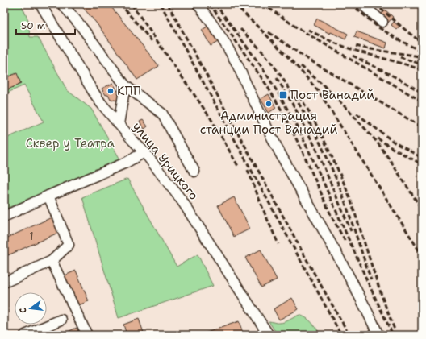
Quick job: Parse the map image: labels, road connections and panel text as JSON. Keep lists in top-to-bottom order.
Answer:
{
  "streets": {
    "street": ["улица Урицкого"]
  },
  "parks": ["Сквер у Театра"],
  "places": {
    "other": ["КПП", "Администрация станции Пост Ванадий"],
    "transit": ["Пост Ванадий"]
  },
  "house_numbers": ["1"],
  "scale_bar": "50 m",
  "north": "left"
}
